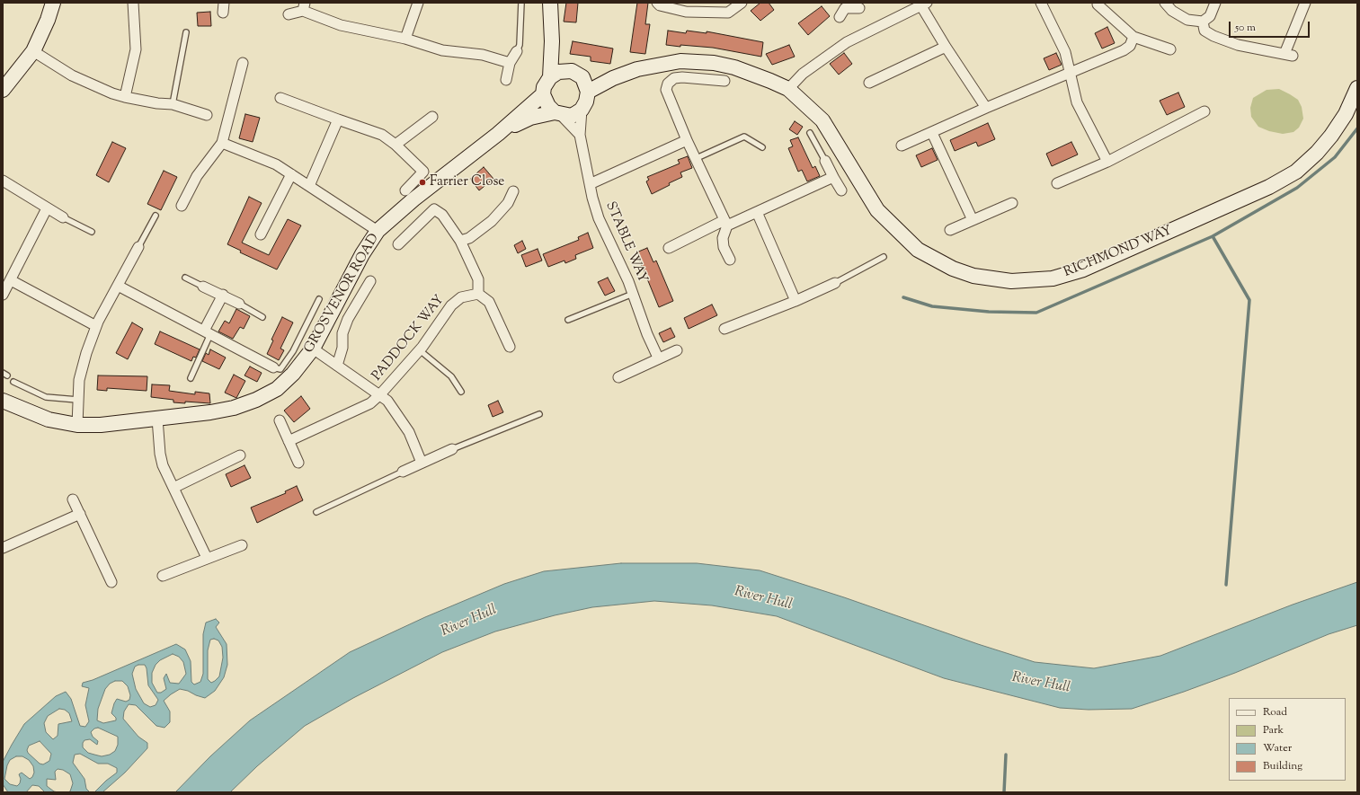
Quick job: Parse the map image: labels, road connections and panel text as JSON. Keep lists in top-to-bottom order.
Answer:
{
  "streets": {
    "street": [
      "STABLE WAY",
      "RICHMOND WAY",
      "GROSVENOR ROAD",
      "PADDOCK WAY"
    ]
  },
  "crossings": [
    ["STABLE WAY", "RICHMOND WAY"],
    ["STABLE WAY", "GROSVENOR ROAD"],
    ["RICHMOND WAY", "GROSVENOR ROAD"],
    ["GROSVENOR ROAD", "PADDOCK WAY"]
  ],
  "water": ["River Hull"],
  "places": ["Farrier Close"],
  "legend": [
    "Road",
    "Park",
    "Water",
    "Building"
  ],
  "scale_bar": "50 m"
}
